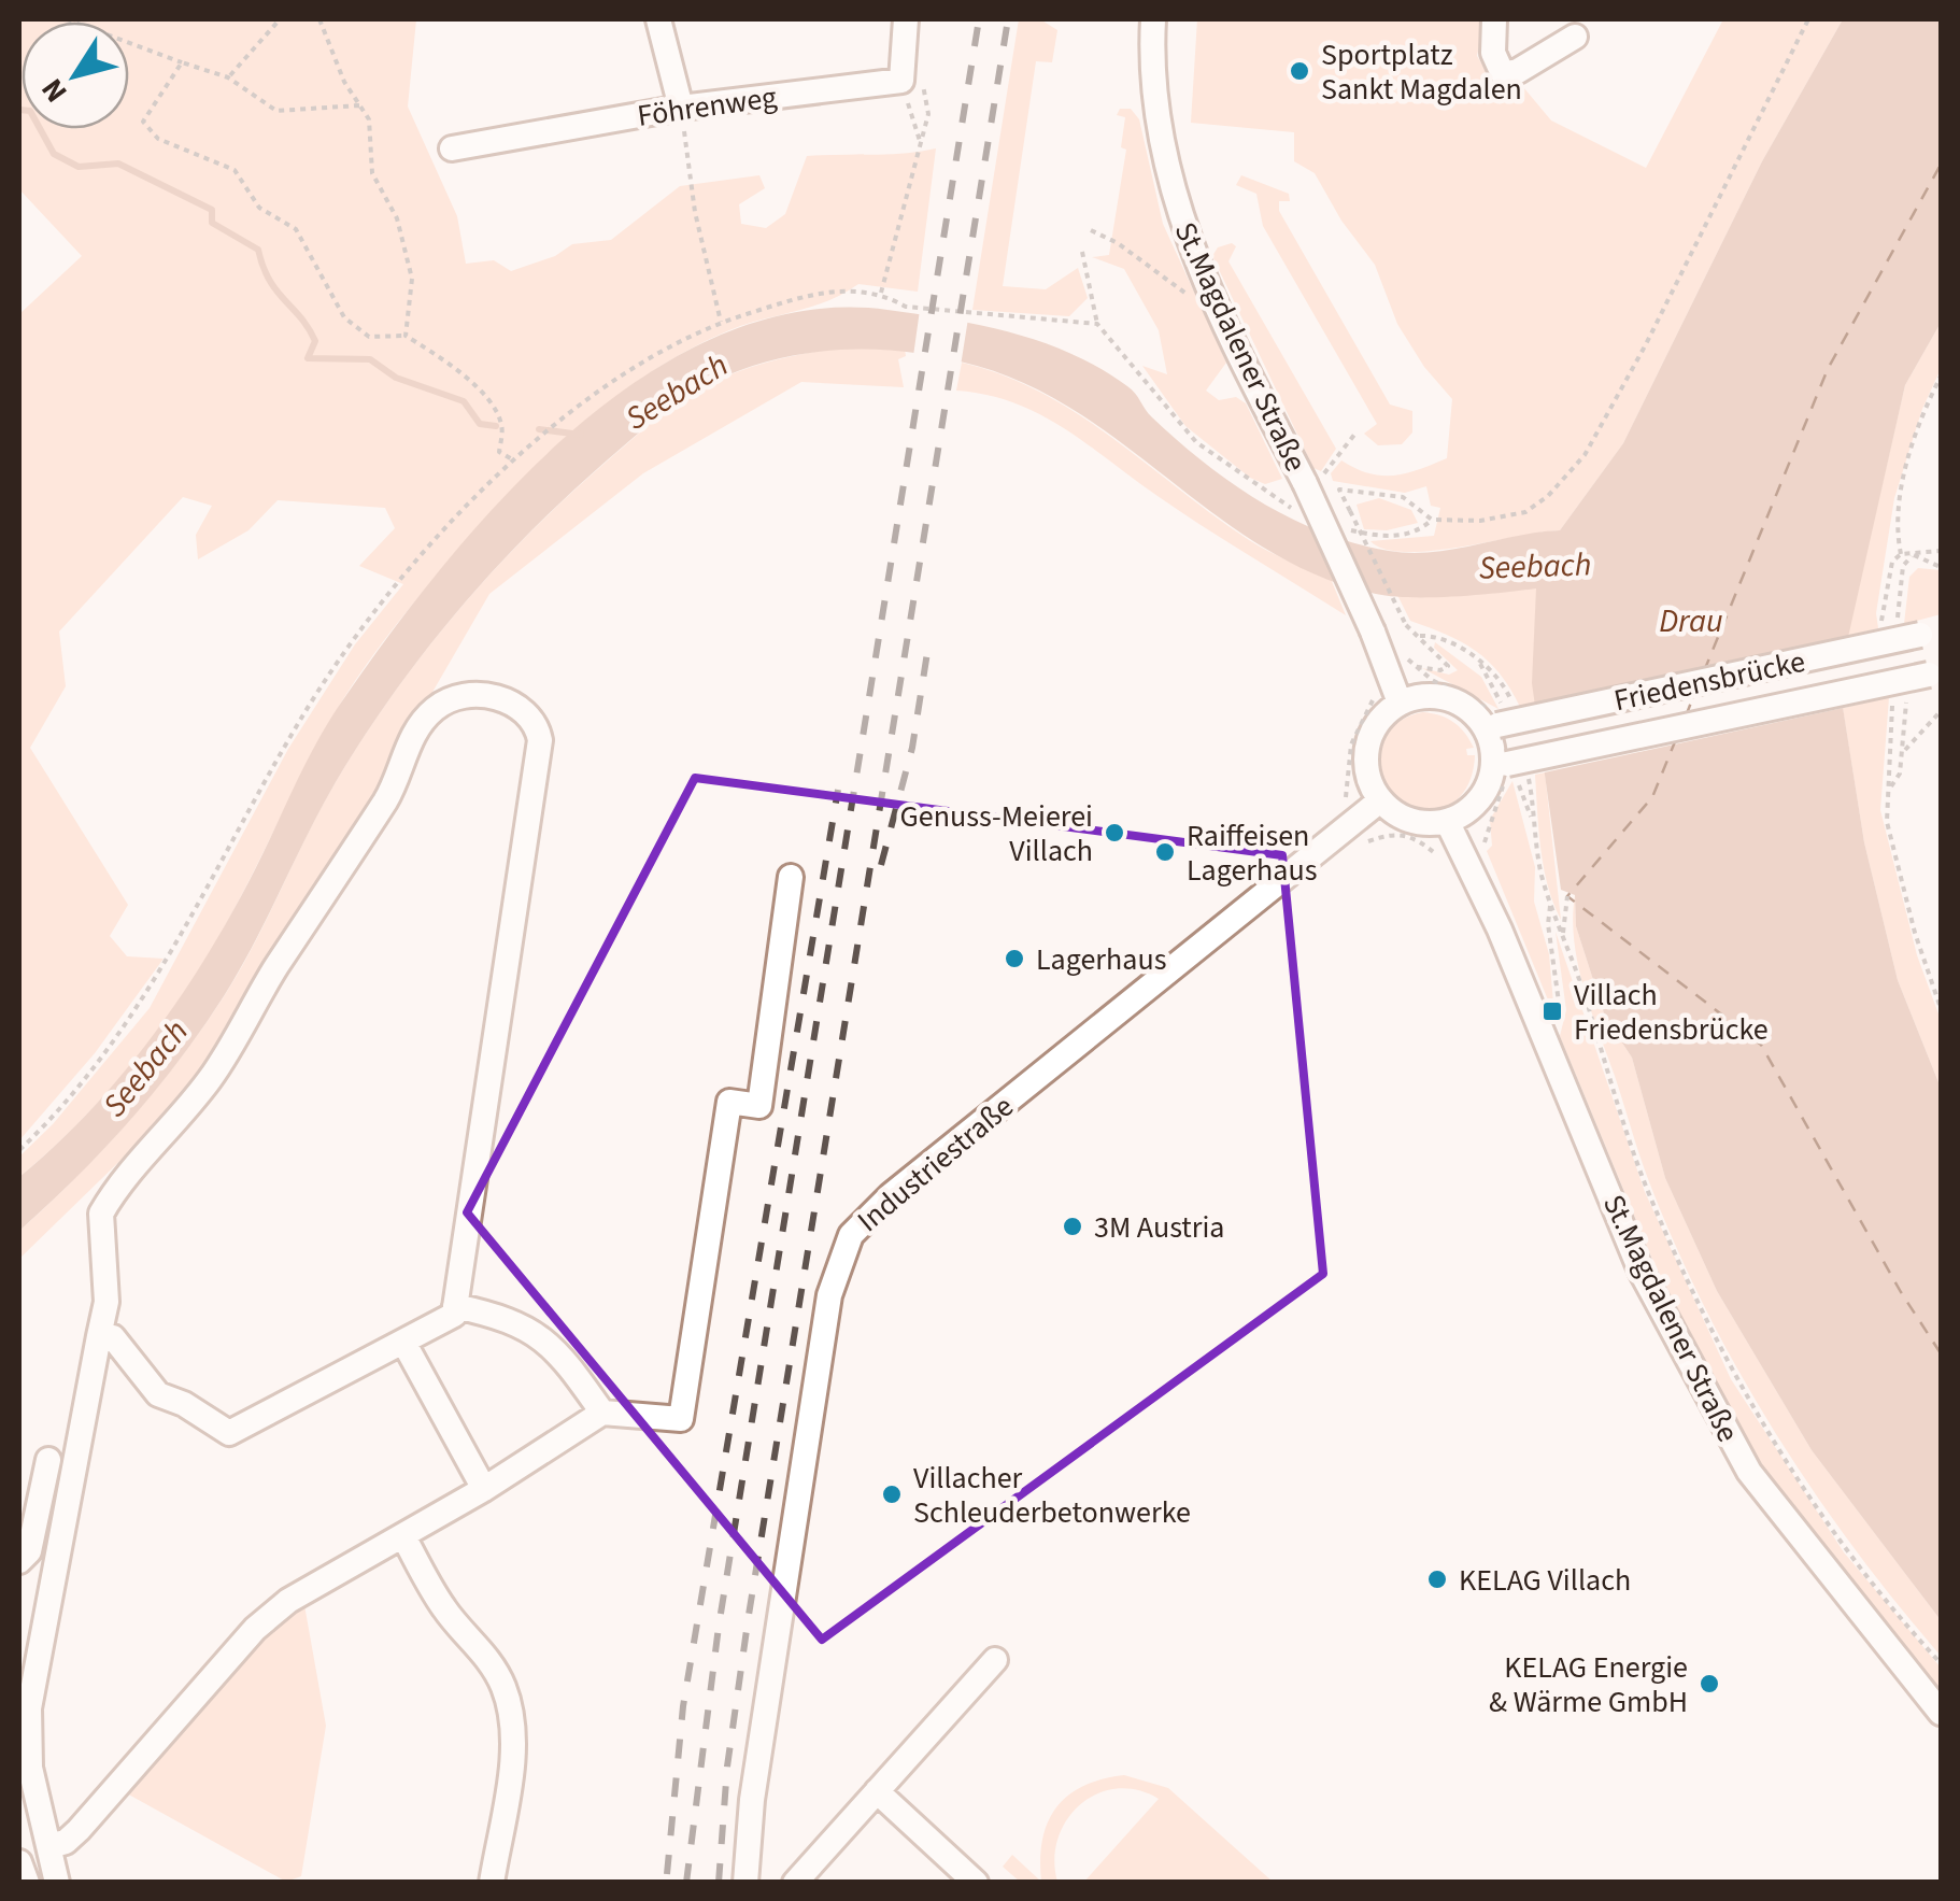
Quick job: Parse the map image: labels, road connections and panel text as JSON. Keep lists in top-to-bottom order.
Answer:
{
  "streets": {
    "street": [
      "Föhrenweg",
      "St.Magdalener Straße",
      "Friedensbrücke",
      "Industriestraße"
    ]
  },
  "crossings": [
    ["St.Magdalener Straße", "Friedensbrücke"],
    ["St.Magdalener Straße", "Industriestraße"],
    ["Friedensbrücke", "Industriestraße"]
  ],
  "water": ["Seebach", "Drau"],
  "places": {
    "other": [
      "Sportplatz Sankt Magdalen",
      "Genuss-Meierei Villach",
      "Raiffeisen Lagerhaus",
      "Lagerhaus",
      "3M Austria",
      "Villacher Schleuderbetonwerke",
      "KELAG Villach",
      "KELAG Energie & Wärme GmbH"
    ],
    "transit": ["Villach Friedensbrücke"]
  },
  "north": "bottom left"
}
